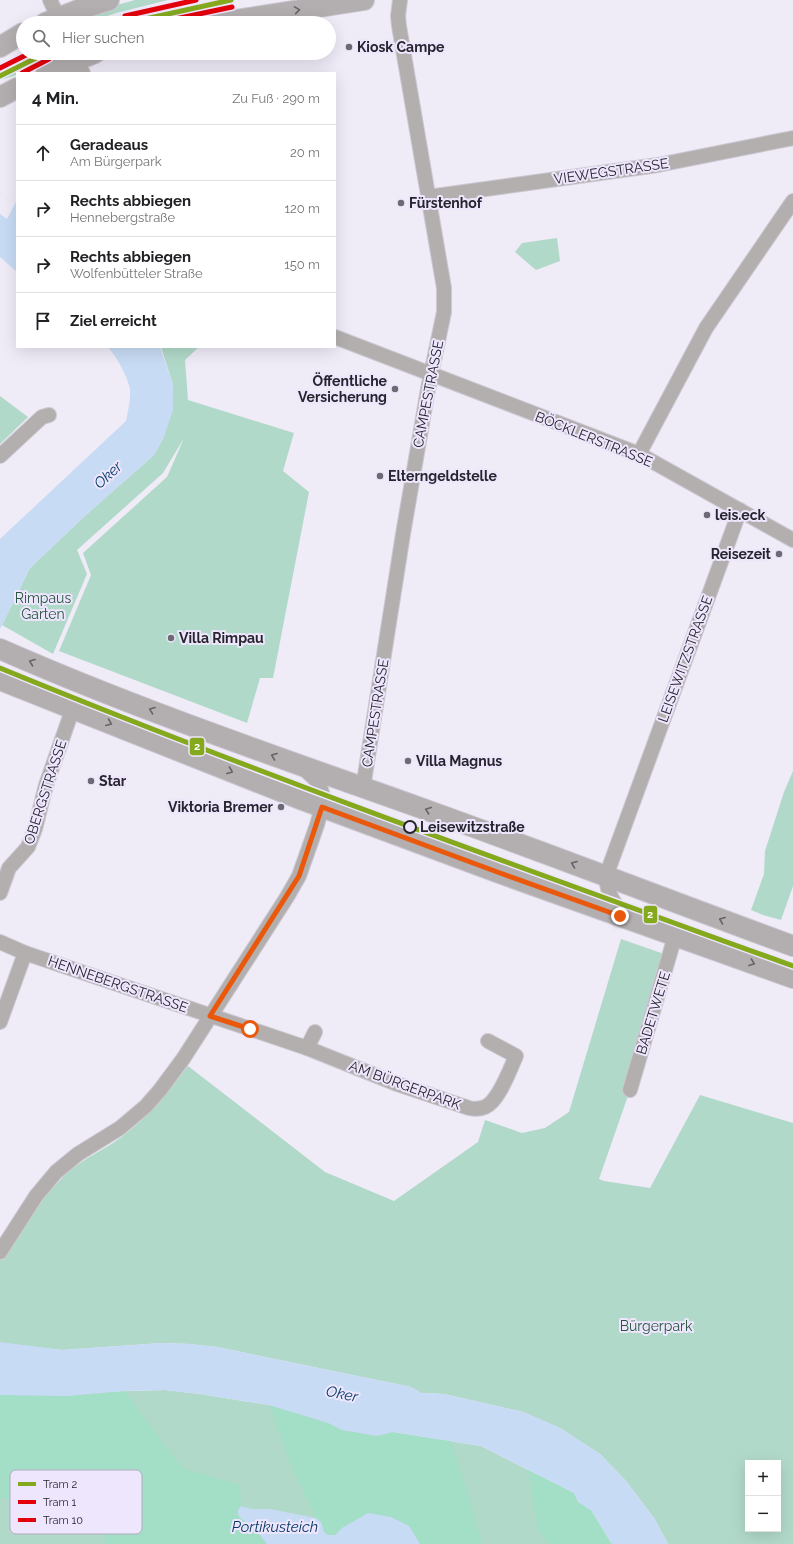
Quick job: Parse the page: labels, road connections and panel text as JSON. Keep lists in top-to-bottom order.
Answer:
{
  "streets": {
    "street": [
      "VIEWEGSTRASSE",
      "CAMPESTRASSE",
      "BÖCKLERSTRASSE",
      "LEISEWITZSTRASSE",
      "OBERGSTRASSE",
      "HENNEBERGSTRASSE",
      "BADETWETE",
      "AM BÜRGERPARK"
    ]
  },
  "crossings": [
    ["VIEWEGSTRASSE", "CAMPESTRASSE"],
    ["CAMPESTRASSE", "BÖCKLERSTRASSE"],
    ["BÖCKLERSTRASSE", "LEISEWITZSTRASSE"],
    ["HENNEBERGSTRASSE", "AM BÜRGERPARK"]
  ],
  "water": ["Oker", "Portikusteich"],
  "parks": ["Rimpaus Garten", "Bürgerpark"],
  "places": [
    "Kiosk Campe",
    "Fürstenhof",
    "Öffentliche Versicherung",
    "Elterngeldstelle",
    "leis.eck",
    "Reisezeit",
    "Villa Rimpau",
    "Villa Magnus",
    "Star",
    "Viktoria Bremer",
    "Leisewitzstraße"
  ],
  "lines": ["tram line 2", "tram line 10", "tram line 1"],
  "legend": ["Tram 2", "Tram 1", "Tram 10"],
  "page": {
    "search": "Hier suchen",
    "heading": ["4 Min.", "Zu Fuß · 290 m"],
    "list": [
      ["Geradeaus", "Am Bürgerpark", "20 m"],
      ["Rechts abbiegen", "Hennebergstraße", "120 m"],
      ["Rechts abbiegen", "Wolfenbütteler Straße", "150 m"],
      "Ziel erreicht"
    ],
    "map_buttons": ["+", "−"]
  }
}
